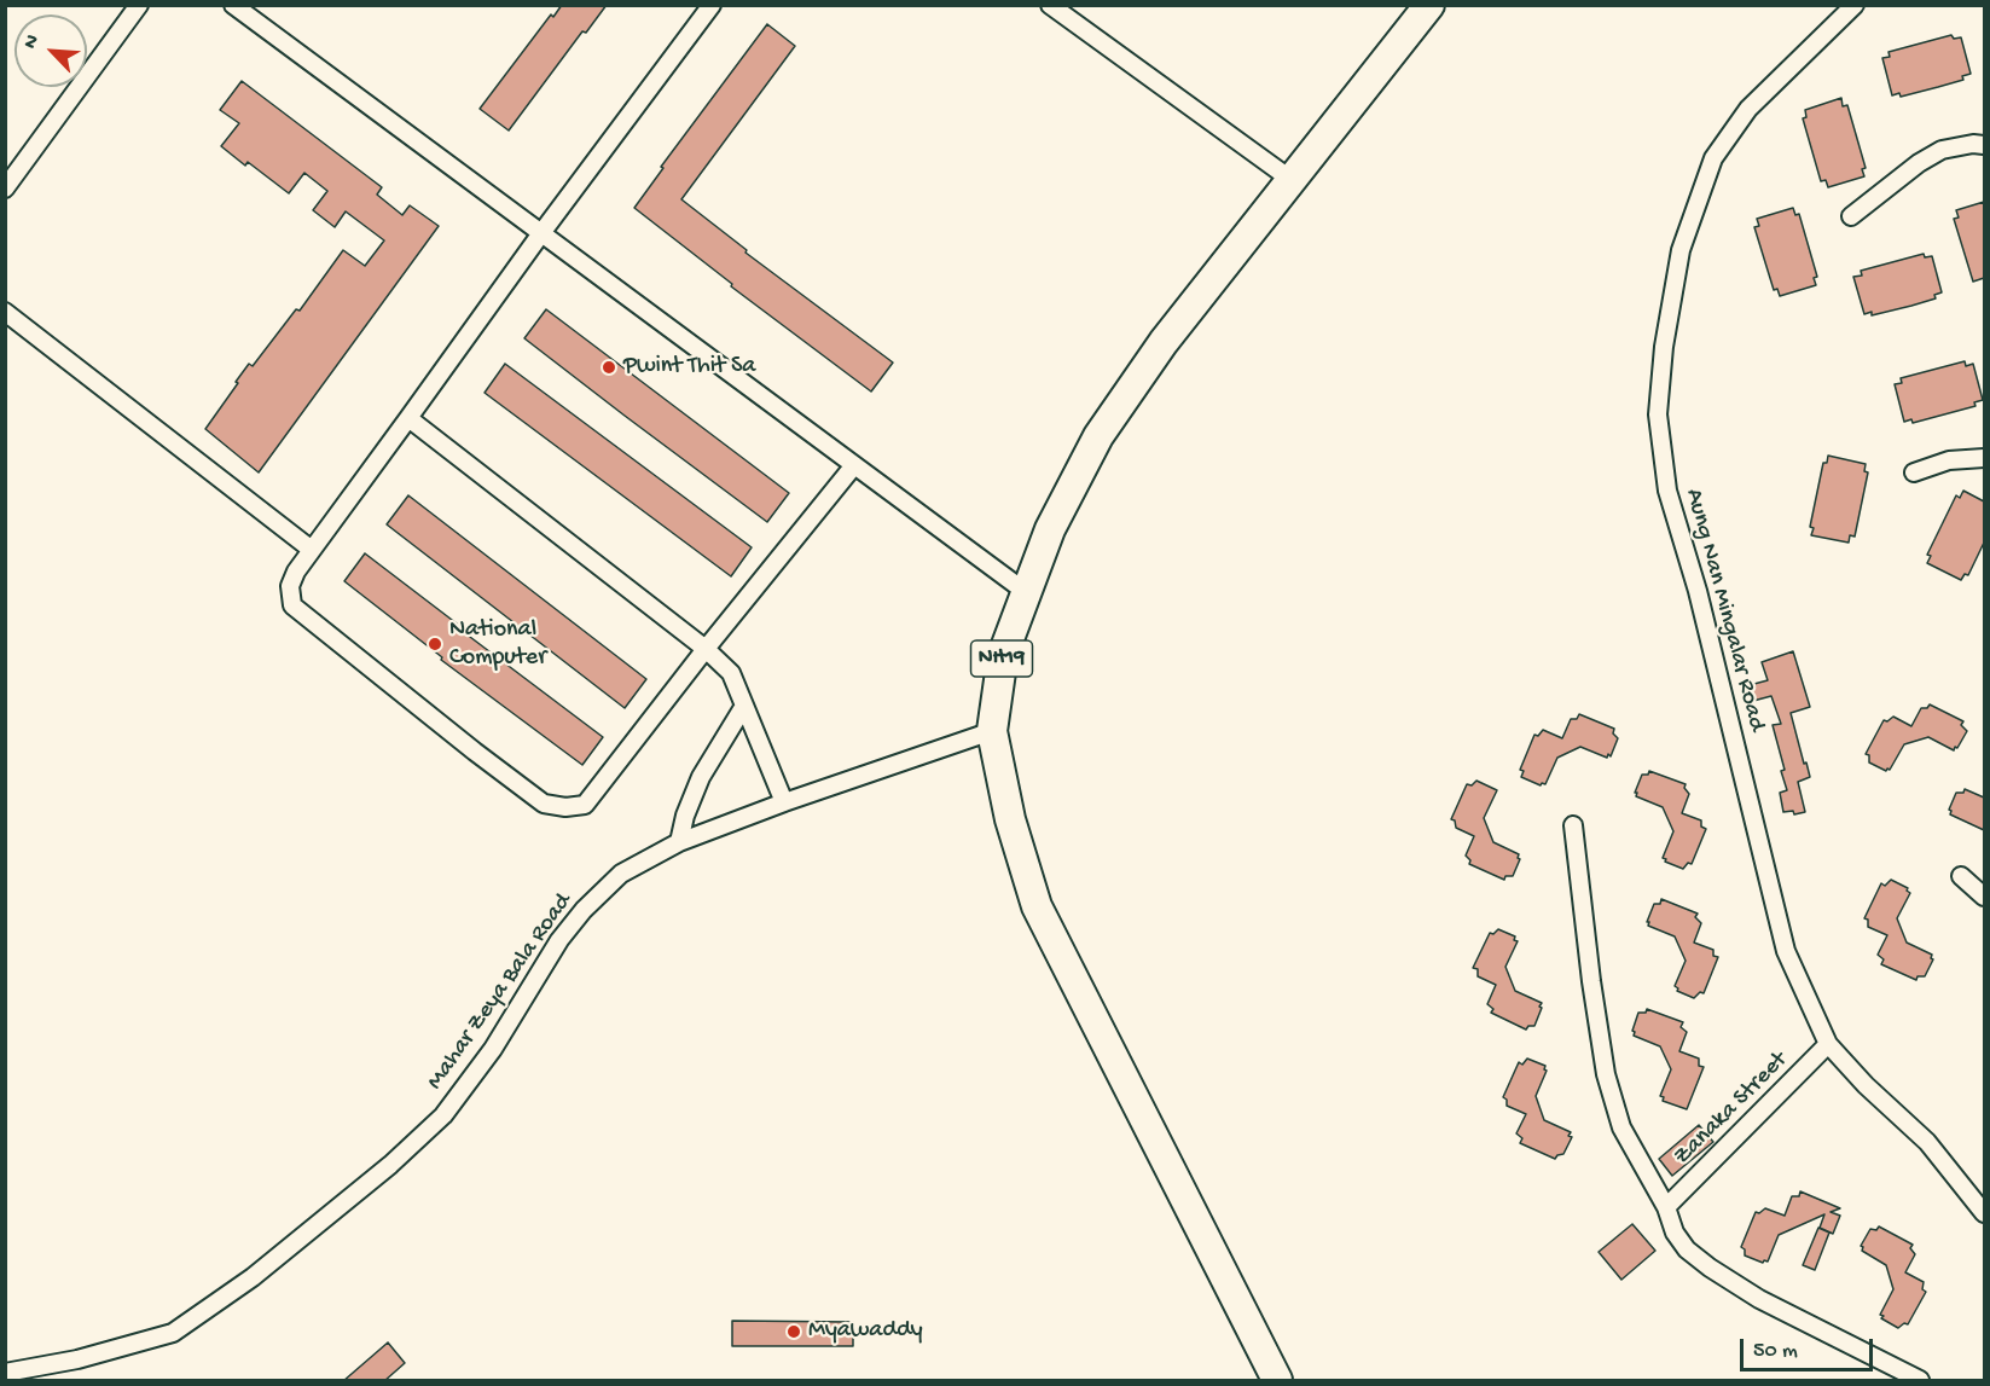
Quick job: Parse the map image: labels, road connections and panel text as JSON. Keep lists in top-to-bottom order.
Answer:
{
  "streets": {
    "highway": ["NH19"],
    "street": ["Aung Nan Mingalar Road", "Mahar Zeya Bala Road", "Zanaka Street"]
  },
  "crossings": [
    ["Aung Nan Mingalar Road", "Zanaka Street"],
    ["NH19", "Mahar Zeya Bala Road"]
  ],
  "places": ["Pwint Thit Sa", "National Computer", "Myawaddy"],
  "scale_bar": "50 m",
  "north": "top left"
}
